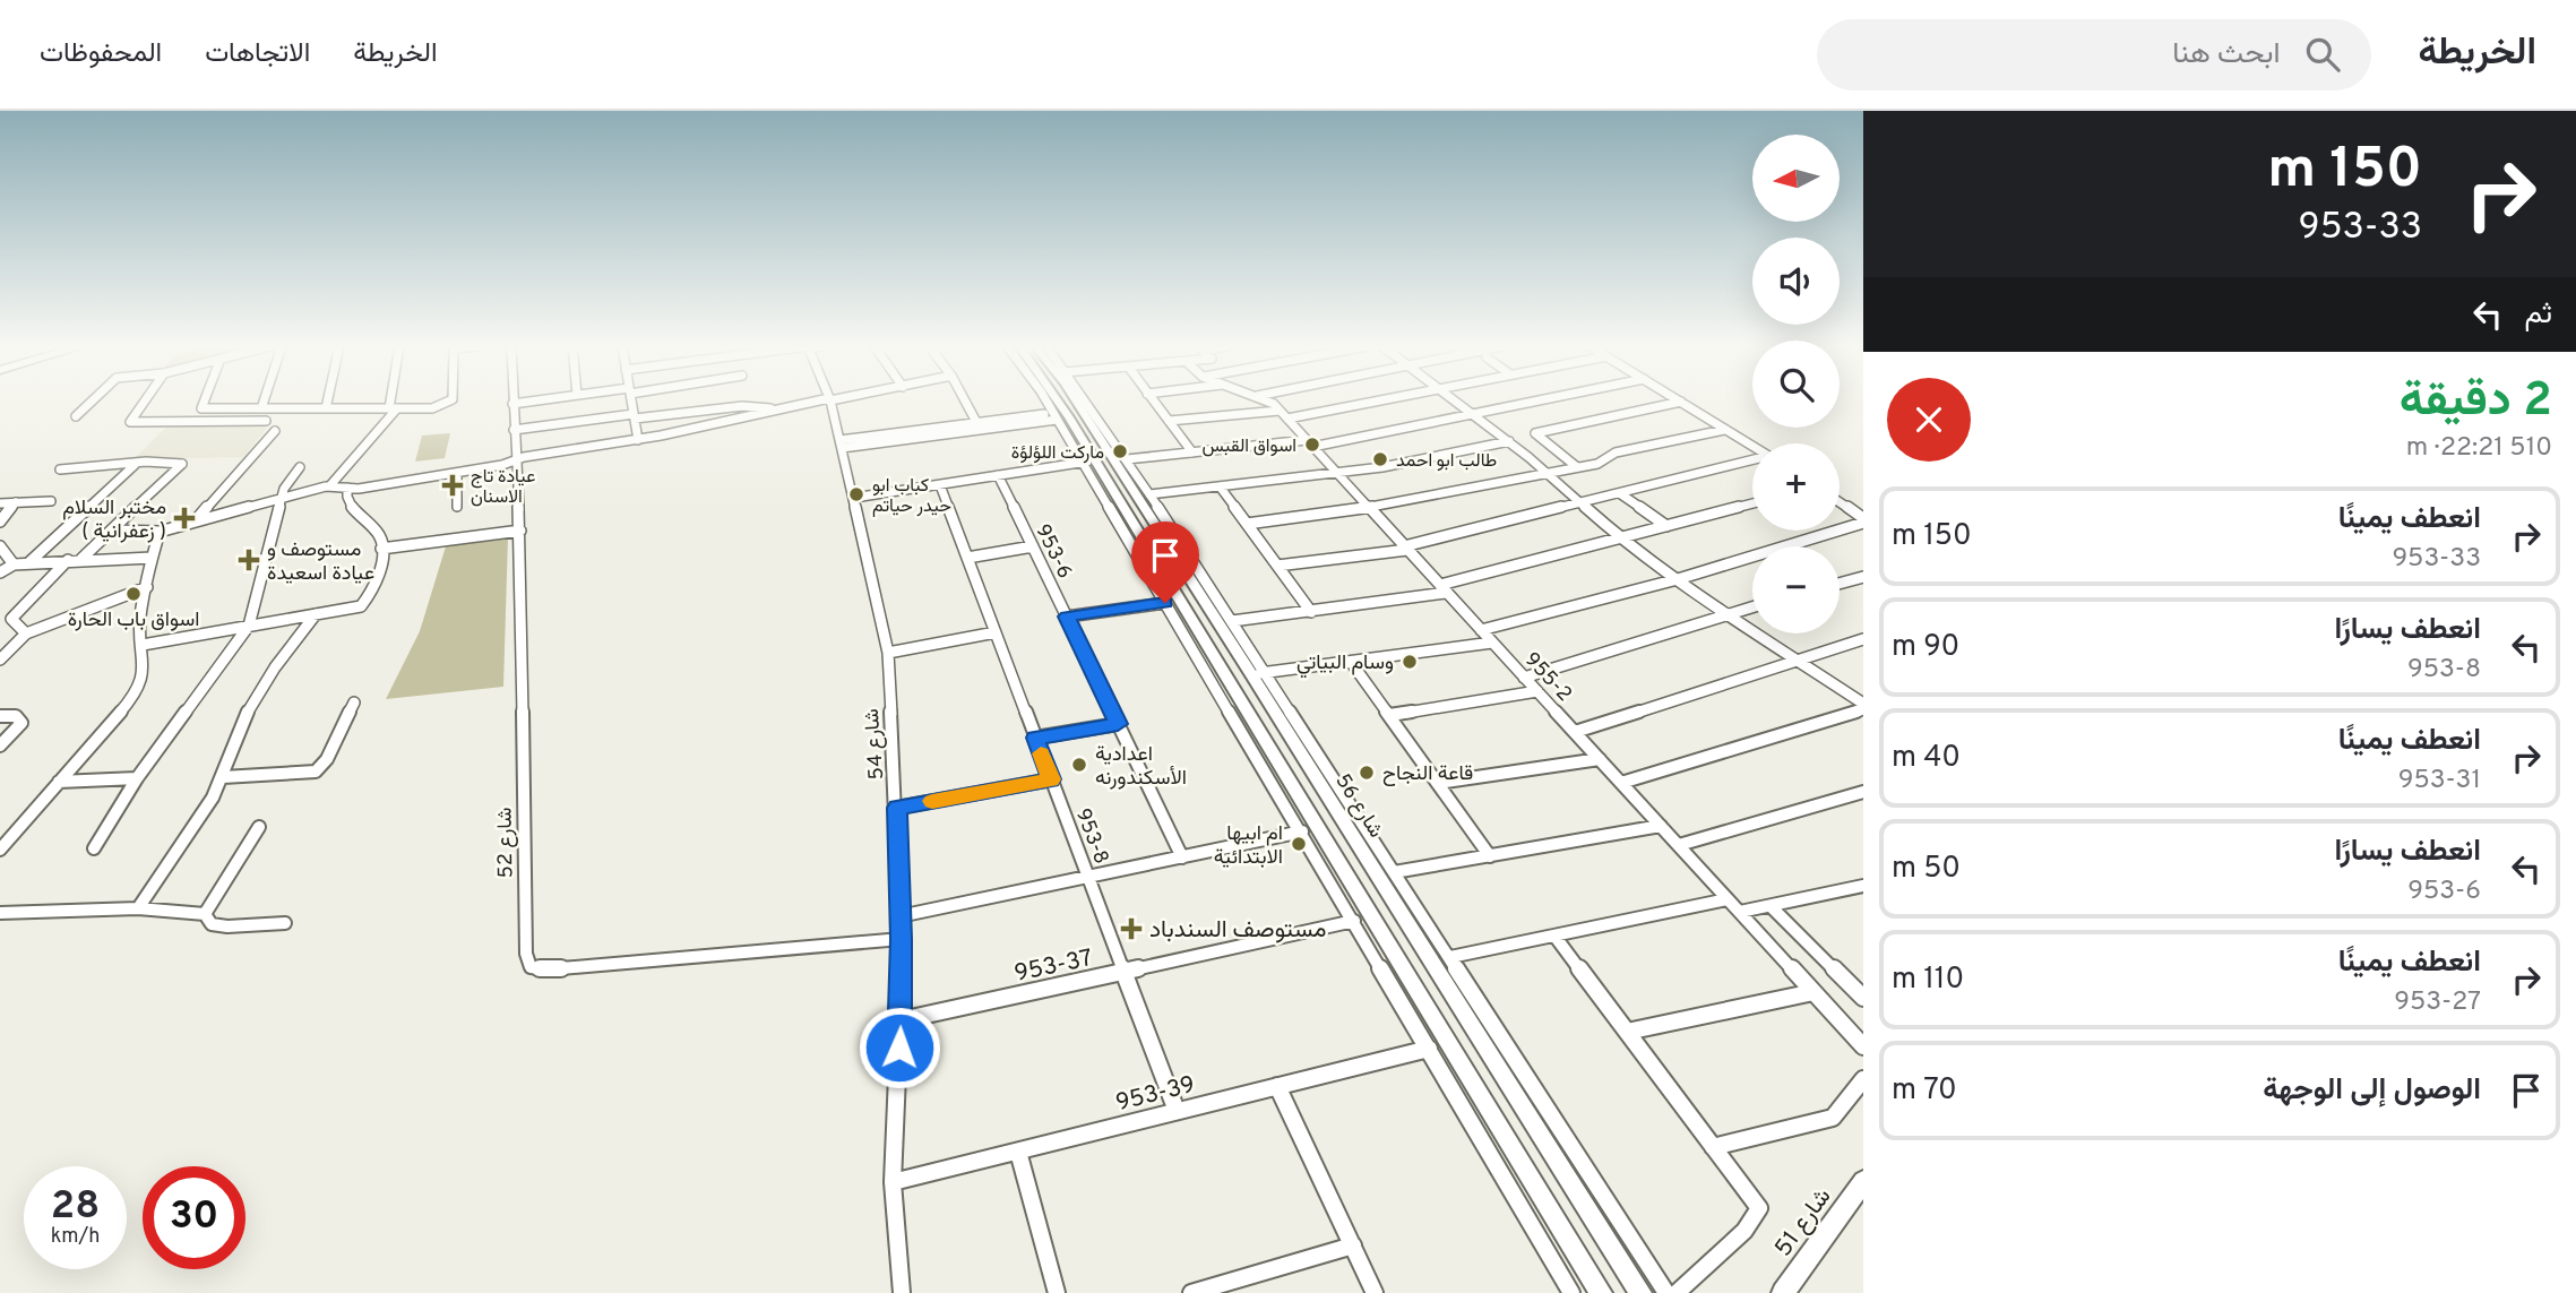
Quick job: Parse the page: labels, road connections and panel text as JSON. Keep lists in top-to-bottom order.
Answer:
{
  "streets": {
    "street": [
      "953-6",
      "955-2",
      "شارع 54",
      "شارع 56",
      "953-8",
      "شارع 52",
      "953-37",
      "953-39",
      "شارع 51"
    ]
  },
  "crossings": [
    ["شارع 54", "شارع 52"],
    ["شارع 54", "953-37"],
    ["شارع 54", "953-39"],
    ["953-8", "953-37"],
    ["953-8", "953-39"]
  ],
  "places": {
    "other": [
      "اسواق القبس",
      "ماركت اللؤلؤة",
      "طالب ابو احمد",
      "كباب ابو حيدر حياتم",
      "اسواق باب الحارة",
      "وسام البياتي",
      "اعدادية الأسكندورنه",
      "قاعة النجاح",
      "ام ابيها الابتدائية"
    ],
    "health": [
      "عيادة تاج الاسنان",
      "مختبر السلام ( زعفرانية )",
      "مستوصف و عيادة اسعيدة",
      "مستوصف السندباد"
    ]
  },
  "north": "left",
  "page": {
    "header": "الخريطة",
    "search": "ابحث هنا",
    "nav": ["الخريطة", "الاتجاهات", "المحفوظات"],
    "turn": ["150 m", "953-33"],
    "map_buttons": ["+", "−"],
    "then": "ثم",
    "heading": ["2 دقيقة", "510 m · 22:21"],
    "list": [
      {
        "name": "انعطف يمينًا",
        "note": "953-33",
        "value": "150 m"
      },
      {
        "name": "انعطف يسارًا",
        "note": "953-8",
        "value": "90 m"
      },
      {
        "name": "انعطف يمينًا",
        "note": "953-31",
        "value": "40 m"
      },
      {
        "name": "انعطف يسارًا",
        "note": "953-6",
        "value": "50 m"
      },
      {
        "name": "انعطف يمينًا",
        "note": "953-27",
        "value": "110 m"
      },
      {
        "name": "الوصول إلى الوجهة",
        "value": "70 m"
      }
    ],
    "speed": "28 km/h",
    "limit": "30"
  }
}
